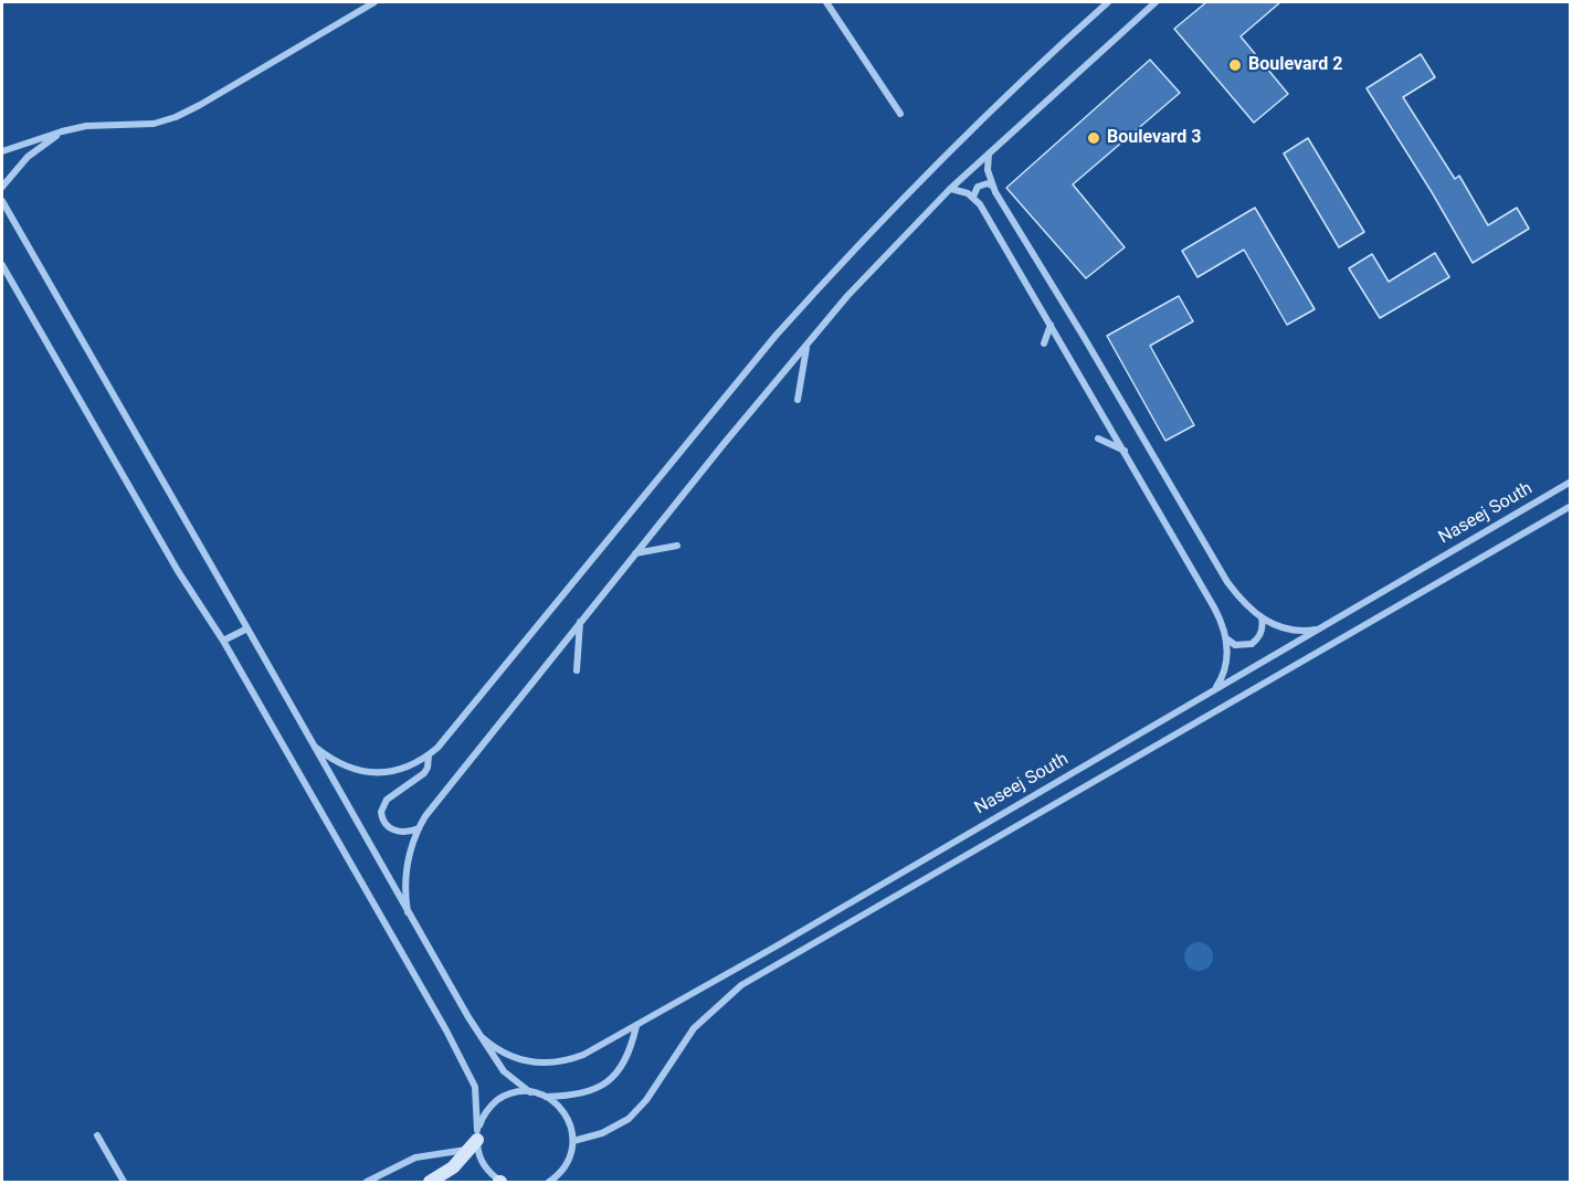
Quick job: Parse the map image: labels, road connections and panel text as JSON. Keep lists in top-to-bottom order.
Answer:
{
  "streets": {
    "street": ["Naseej South"]
  },
  "places": ["Boulevard 2", "Boulevard 3"]
}
